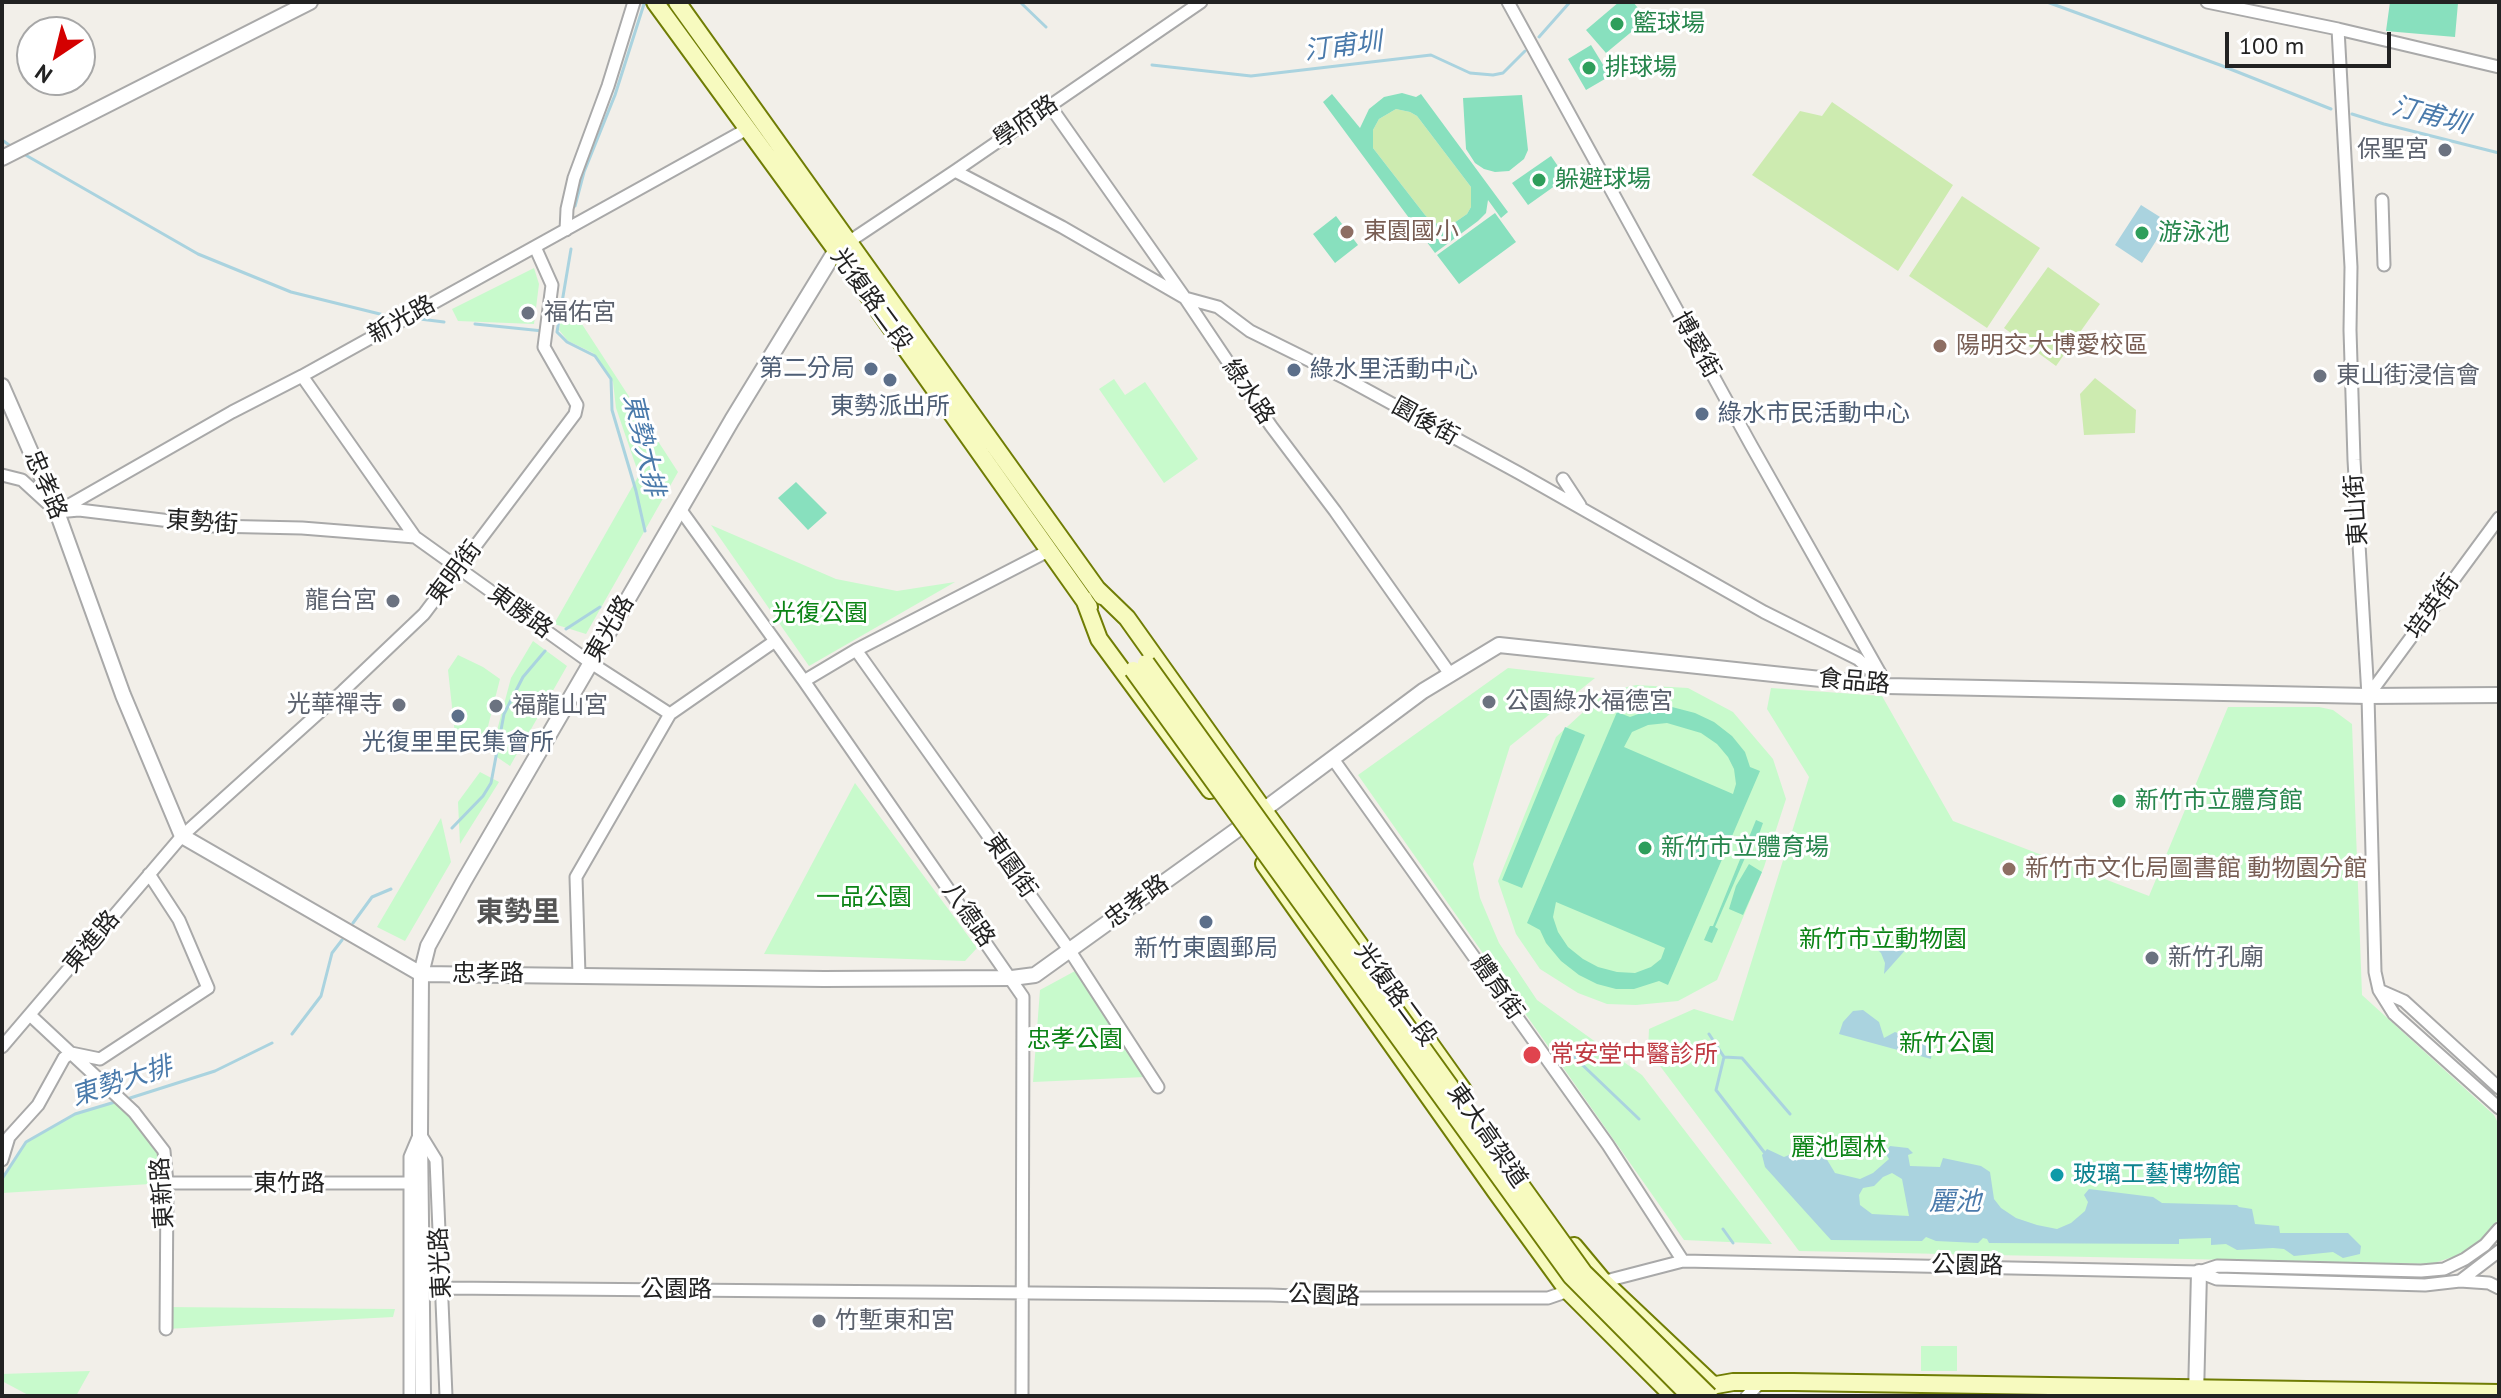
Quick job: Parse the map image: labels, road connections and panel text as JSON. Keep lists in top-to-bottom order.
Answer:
{
  "streets": {
    "main road": ["光復路二段", "東大高架道"],
    "street": [
      "學府路",
      "新光路",
      "博愛街",
      "綠水路",
      "園後街",
      "忠孝路",
      "東山街",
      "東勢街",
      "東明街",
      "培英街",
      "東勝路",
      "東光路",
      "食品路",
      "東園街",
      "八德路",
      "東進路",
      "體育街",
      "東竹路",
      "東新路",
      "公園路"
    ]
  },
  "crossings": [
    ["學府路", "光復路二段"],
    ["學府路", "綠水路"],
    ["學府路", "園後街"],
    ["學府路", "東光路"],
    ["光復路二段", "新光路"],
    ["光復路二段", "忠孝路"],
    ["光復路二段", "東光路"],
    ["光復路二段", "食品路"],
    ["光復路二段", "東大高架道"],
    ["光復路二段", "公園路"],
    ["新光路", "忠孝路"],
    ["新光路", "東勢街"],
    ["新光路", "東明街"],
    ["新光路", "東勝路"],
    ["博愛街", "園後街"],
    ["博愛街", "食品路"],
    ["綠水路", "園後街"],
    ["綠水路", "食品路"],
    ["園後街", "食品路"],
    ["忠孝路", "東勢街"],
    ["忠孝路", "東明街"],
    ["忠孝路", "東光路"],
    ["忠孝路", "食品路"],
    ["忠孝路", "東園街"],
    ["忠孝路", "八德路"],
    ["忠孝路", "東進路"],
    ["東山街", "培英街"],
    ["東山街", "食品路"],
    ["東勢街", "東勝路"],
    ["東明街", "東勝路"],
    ["東明街", "東進路"],
    ["培英街", "食品路"],
    ["東勝路", "東光路"],
    ["東光路", "八德路"],
    ["東光路", "東竹路"],
    ["東光路", "公園路"],
    ["食品路", "體育街"],
    ["八德路", "公園路"],
    ["東進路", "東新路"],
    ["體育街", "公園路"],
    ["東竹路", "東新路"]
  ],
  "districts": ["東勢里"],
  "water": ["汀甫圳", "東勢大排", "麗池"],
  "parks": [
    "光復公園",
    "一品公園",
    "新竹市立動物園",
    "忠孝公園",
    "新竹公園",
    "麗池園林"
  ],
  "places": [
    "籃球場",
    "排球場",
    "保聖宮",
    "躲避球場",
    "東園國小",
    "游泳池",
    "福佑宮",
    "陽明交大博愛校區",
    "第二分局",
    "綠水里活動中心",
    "東山街浸信會",
    "東勢派出所",
    "綠水市民活動中心",
    "龍台宮",
    "公園綠水福德宮",
    "光華禪寺",
    "福龍山宮",
    "光復里里民集會所",
    "新竹市立體育館",
    "新竹市立體育場",
    "新竹市文化局圖書館 動物園分館",
    "新竹東園郵局",
    "新竹孔廟",
    "常安堂中醫診所",
    "玻璃工藝博物館",
    "竹塹東和宮"
  ],
  "scale_bar": "100 m",
  "north": "bottom left"
}
